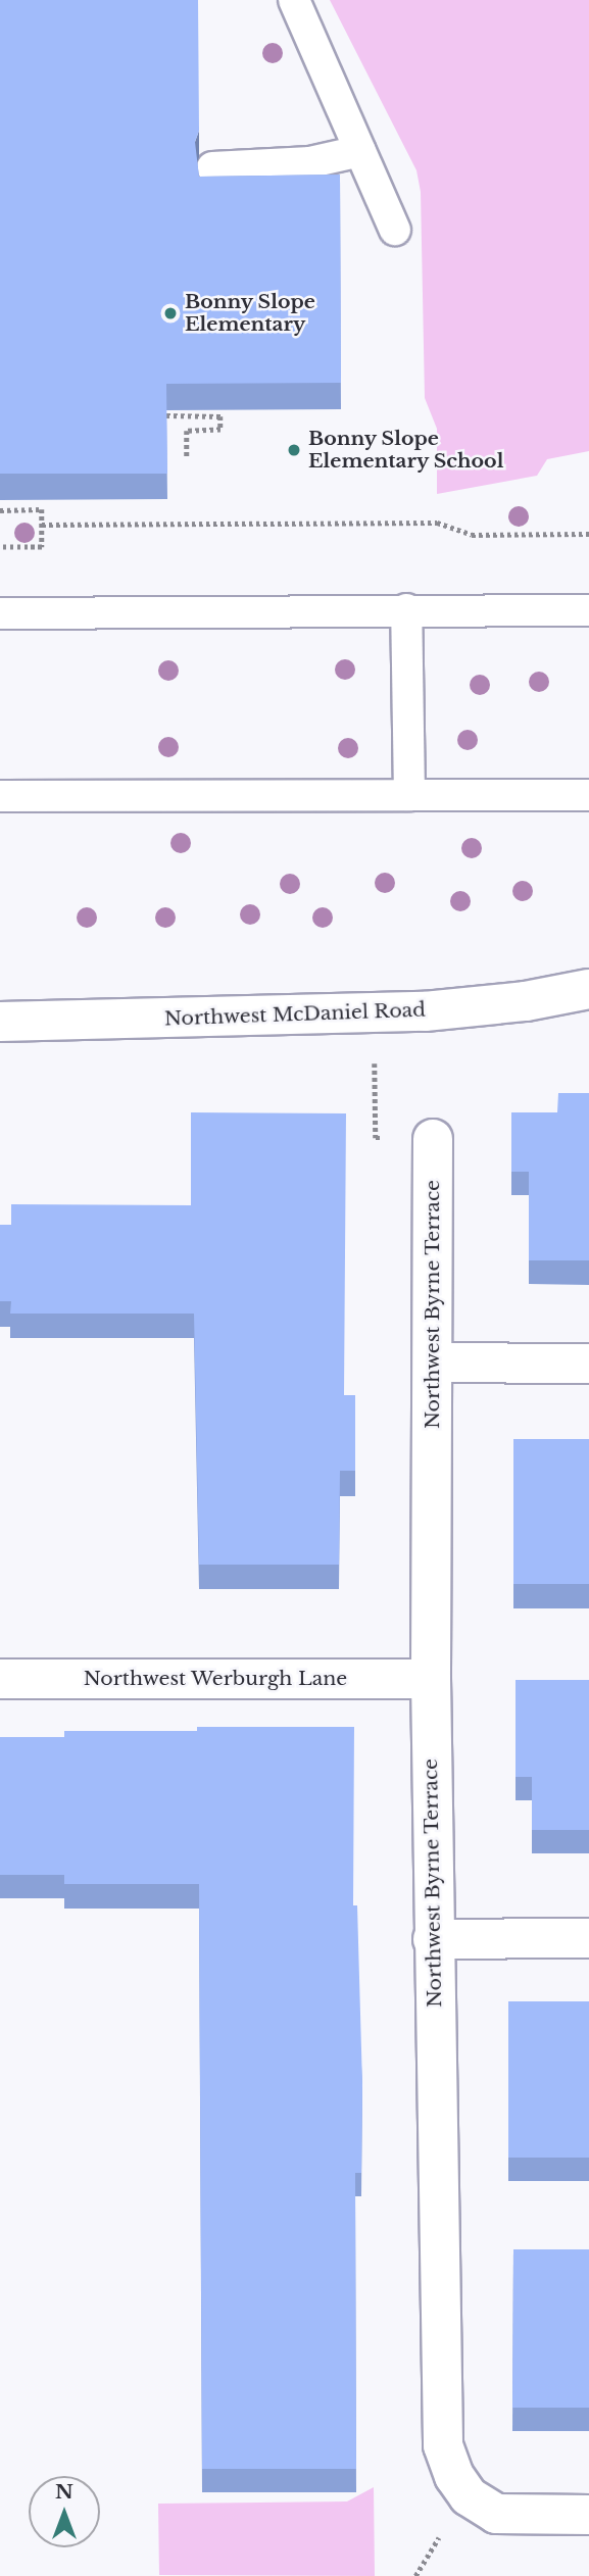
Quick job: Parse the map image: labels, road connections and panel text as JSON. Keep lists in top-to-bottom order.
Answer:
{
  "streets": {
    "street": ["Northwest McDaniel Road", "Northwest Byrne Terrace", "Northwest Werburgh Lane"]
  },
  "crossings": [
    ["Northwest Byrne Terrace", "Northwest Werburgh Lane"]
  ],
  "places": ["Bonny Slope Elementary", "Bonny Slope Elementary School"],
  "north": "top"
}
